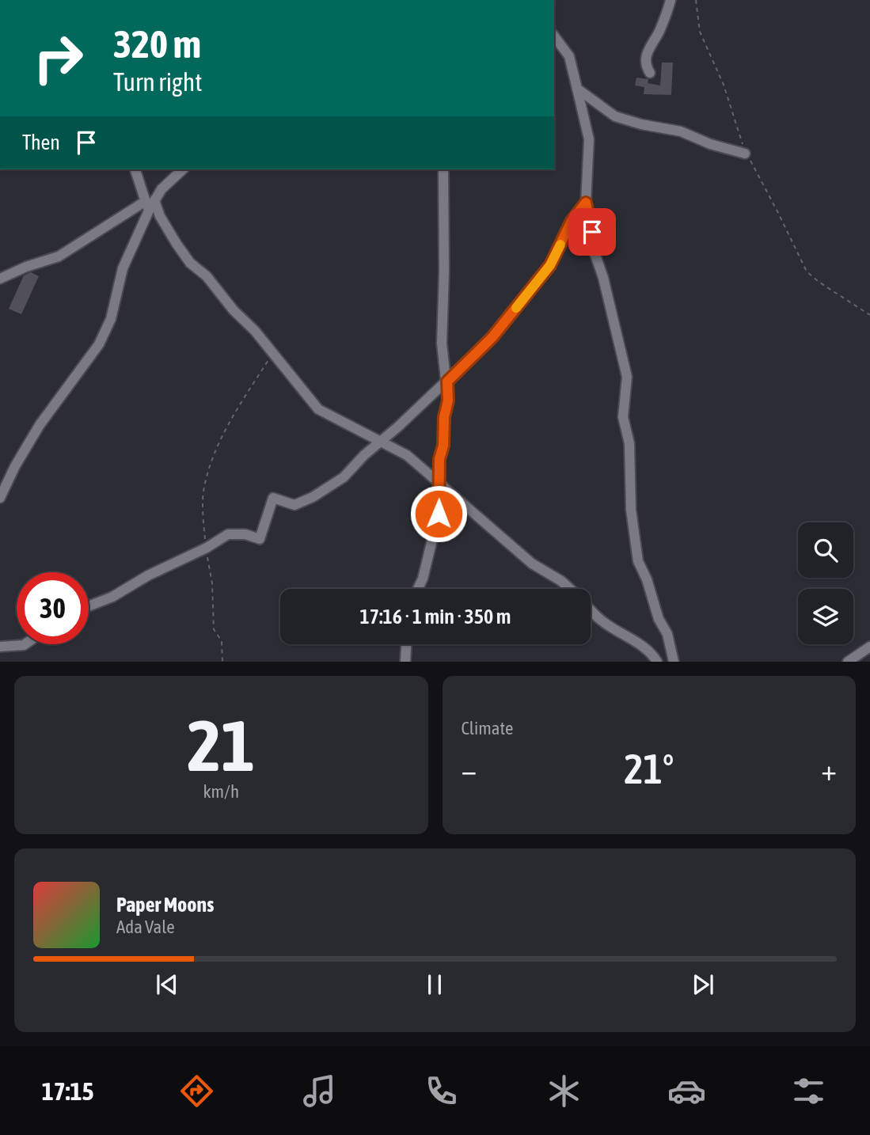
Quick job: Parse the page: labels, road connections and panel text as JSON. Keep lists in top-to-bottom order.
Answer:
{
  "page": {
    "turn": ["320 m", "Turn right"],
    "then": "Then",
    "limit": "30",
    "trip": "17:16 · 1 min · 350 m",
    "tile": [
      ["21", "km/h"],
      "Climate"
    ],
    "heat": ["−", "21°", "+"],
    "song": ["Paper Moons", "Ada Vale"],
    "tabs": "17:15"
  }
}
